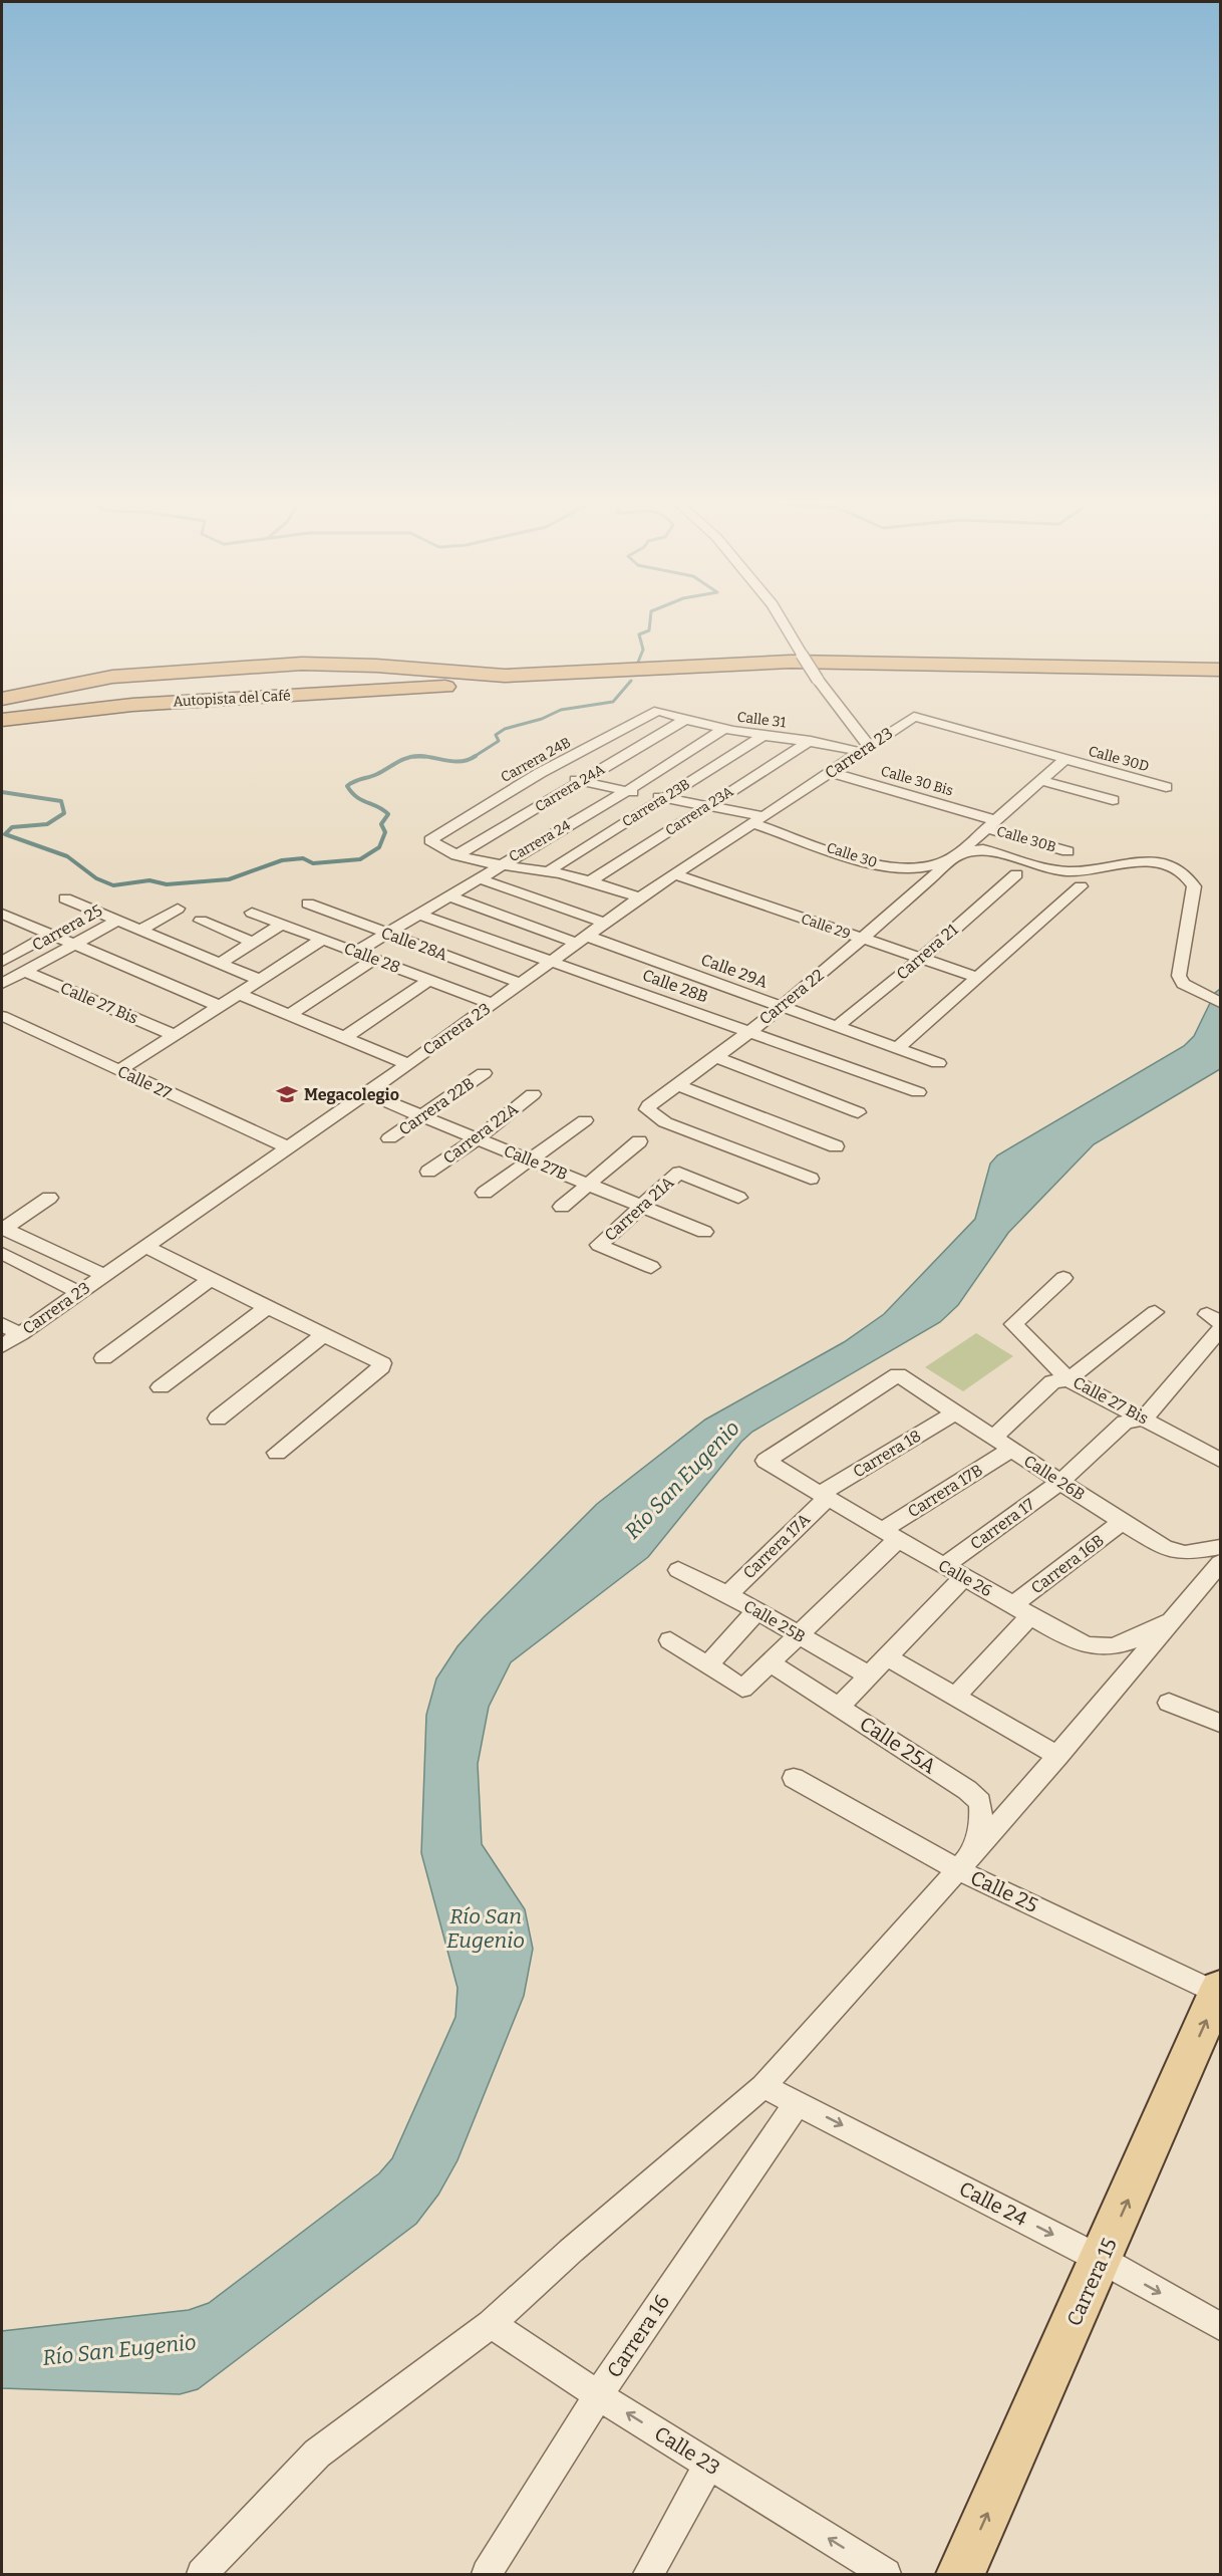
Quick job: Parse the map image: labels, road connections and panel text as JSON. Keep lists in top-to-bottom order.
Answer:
{
  "streets": {
    "highway": ["Autopista del Café"],
    "main road": ["Carrera 15"],
    "street": [
      "Calle 31",
      "Carrera 23",
      "Calle 30D",
      "Carrera 24B",
      "Calle 30 Bis",
      "Carrera 24A",
      "Carrera 23B",
      "Carrera 23A",
      "Calle 30B",
      "Carrera 24",
      "Calle 30",
      "Calle 29",
      "Carrera 25",
      "Calle 28A",
      "Carrera 21",
      "Calle 28",
      "Calle 29A",
      "Calle 28B",
      "Carrera 22",
      "Calle 27 Bis",
      "Calle 27",
      "Carrera 22B",
      "Carrera 22A",
      "Calle 27B",
      "Carrera 21A",
      "Carrera 18",
      "Calle 26B",
      "Carrera 17B",
      "Carrera 17",
      "Carrera 17A",
      "Carrera 16B",
      "Calle 26",
      "Calle 25B",
      "Calle 25A",
      "Calle 25",
      "Calle 24",
      "Carrera 16",
      "Calle 23"
    ]
  },
  "crossings": [
    ["Calle 31", "Carrera 23"],
    ["Calle 31", "Carrera 24B"],
    ["Calle 31", "Carrera 24A"],
    ["Calle 31", "Carrera 23B"],
    ["Calle 31", "Carrera 23A"],
    ["Calle 31", "Carrera 24"],
    ["Carrera 23", "Calle 30D"],
    ["Carrera 23", "Calle 30 Bis"],
    ["Carrera 23", "Calle 30"],
    ["Carrera 23", "Calle 29"],
    ["Carrera 23", "Calle 28A"],
    ["Carrera 23", "Calle 28"],
    ["Carrera 23", "Calle 29A"],
    ["Carrera 23", "Calle 28B"],
    ["Carrera 23", "Carrera 22"],
    ["Carrera 23", "Calle 27"],
    ["Carrera 23", "Calle 27B"],
    ["Calle 30D", "Carrera 22"],
    ["Carrera 24B", "Carrera 24A"],
    ["Carrera 24B", "Calle 30"],
    ["Calle 30 Bis", "Calle 30B"],
    ["Calle 30 Bis", "Carrera 22"],
    ["Carrera 24A", "Calle 30"],
    ["Carrera 23B", "Calle 30"],
    ["Carrera 23A", "Calle 30"],
    ["Calle 30B", "Carrera 22"],
    ["Carrera 24", "Calle 30"],
    ["Carrera 24", "Calle 28A"],
    ["Carrera 24", "Calle 28"],
    ["Carrera 24", "Calle 28B"],
    ["Calle 30", "Carrera 22"],
    ["Calle 29", "Carrera 21"],
    ["Calle 29", "Carrera 22"],
    ["Carrera 25", "Calle 27 Bis"],
    ["Carrera 21", "Calle 29A"],
    ["Calle 29A", "Carrera 22"],
    ["Calle 28B", "Carrera 22"],
    ["Calle 27 Bis", "Carrera 17"],
    ["Carrera 22B", "Calle 27B"],
    ["Carrera 22A", "Calle 27B"],
    ["Calle 27B", "Carrera 21A"],
    ["Carrera 18", "Calle 26B"],
    ["Carrera 18", "Carrera 17A"],
    ["Carrera 18", "Calle 26"],
    ["Calle 26B", "Carrera 17B"],
    ["Calle 26B", "Carrera 17"],
    ["Calle 26B", "Carrera 16B"],
    ["Calle 26B", "Calle 26"],
    ["Carrera 17B", "Calle 26"],
    ["Carrera 17", "Calle 26"],
    ["Carrera 17A", "Calle 26"],
    ["Carrera 17A", "Calle 25B"],
    ["Carrera 16B", "Calle 26"],
    ["Calle 25A", "Calle 25"],
    ["Calle 25", "Carrera 15"],
    ["Calle 24", "Carrera 15"],
    ["Calle 24", "Carrera 16"],
    ["Carrera 16", "Calle 23"]
  ],
  "one_way": ["Calle 24", "Carrera 15", "Calle 23"],
  "water": ["Río San Eugenio"],
  "places": {
    "school or university": ["Megacolegio"]
  }
}
